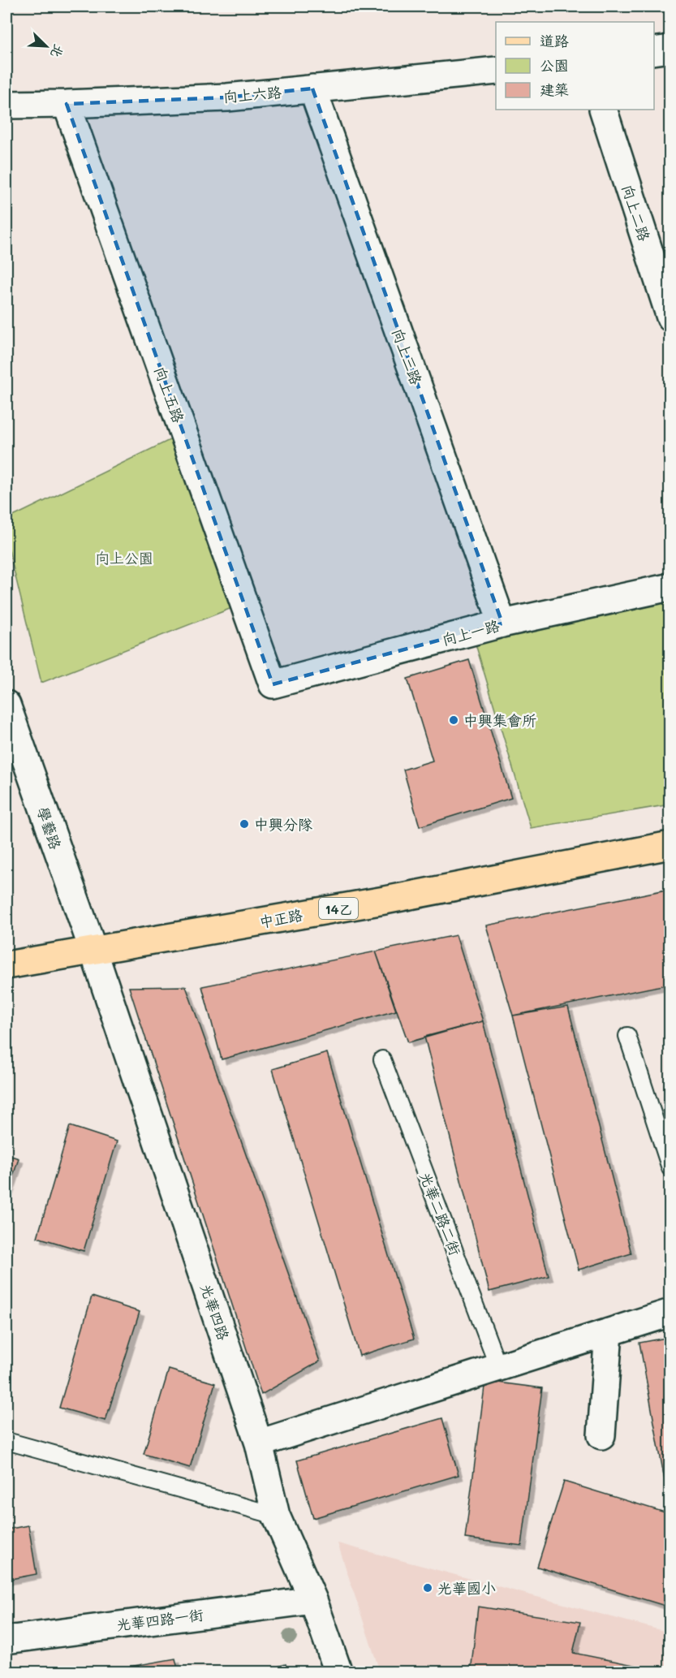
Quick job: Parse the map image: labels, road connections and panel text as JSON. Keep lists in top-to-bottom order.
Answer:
{
  "streets": {
    "main road": ["14乙", "中正路"],
    "street": [
      "向上六路",
      "向上二路",
      "向上三路",
      "向上五路",
      "向上一路",
      "學藝路",
      "光華四路",
      "光華四路一街"
    ],
    "lane": ["光華二路二街"]
  },
  "crossings": [
    ["向上六路", "向上三路"],
    ["向上六路", "向上五路"],
    ["向上三路", "向上一路"],
    ["向上五路", "向上一路"],
    ["學藝路", "中正路"],
    ["學藝路", "光華四路"],
    ["中正路", "光華四路"],
    ["光華四路", "光華四路一街"]
  ],
  "parks": ["向上公園"],
  "places": ["中興集會所", "中興分隊", "光華國小"],
  "legend": ["道路", "公園", "建築"],
  "north": "bottom right"
}
